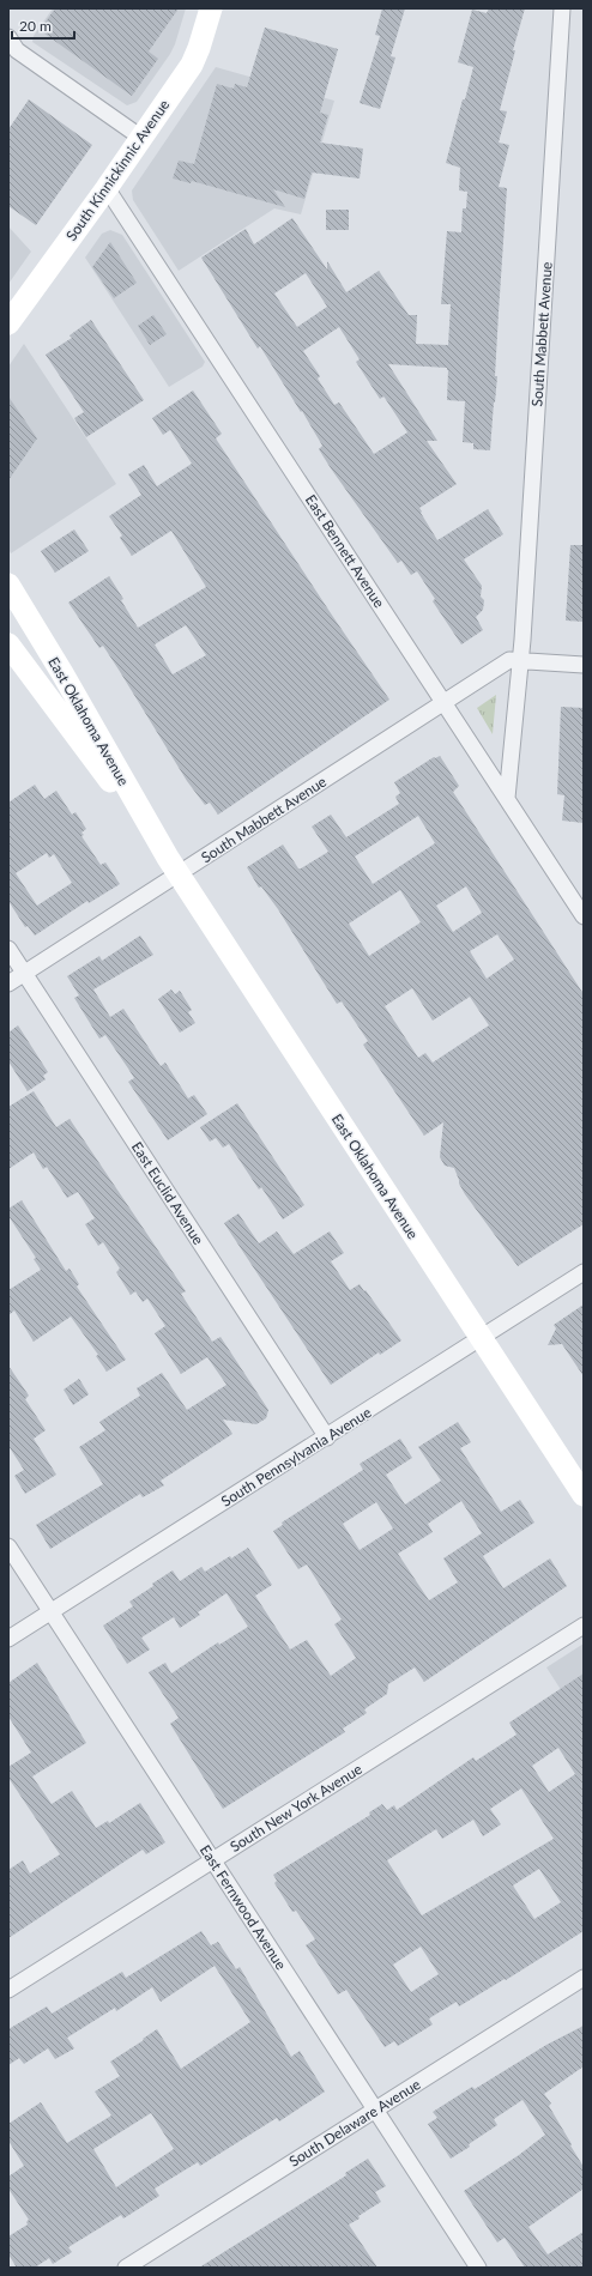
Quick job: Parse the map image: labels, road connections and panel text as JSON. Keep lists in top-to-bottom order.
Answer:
{
  "streets": {
    "street": [
      "South Kinnickinnic Avenue",
      "South Mabbett Avenue",
      "East Bennett Avenue",
      "East Oklahoma Avenue",
      "East Euclid Avenue",
      "South Pennsylvania Avenue",
      "South New York Avenue",
      "East Fernwood Avenue",
      "South Delaware Avenue"
    ]
  },
  "crossings": [
    ["South Kinnickinnic Avenue", "East Bennett Avenue"],
    ["South Mabbett Avenue", "East Bennett Avenue"],
    ["South Mabbett Avenue", "East Oklahoma Avenue"],
    ["South Mabbett Avenue", "East Euclid Avenue"],
    ["East Oklahoma Avenue", "South Pennsylvania Avenue"],
    ["East Euclid Avenue", "South Pennsylvania Avenue"],
    ["South Pennsylvania Avenue", "East Fernwood Avenue"],
    ["South New York Avenue", "East Fernwood Avenue"],
    ["East Fernwood Avenue", "South Delaware Avenue"]
  ],
  "scale_bar": "20 m"
}
